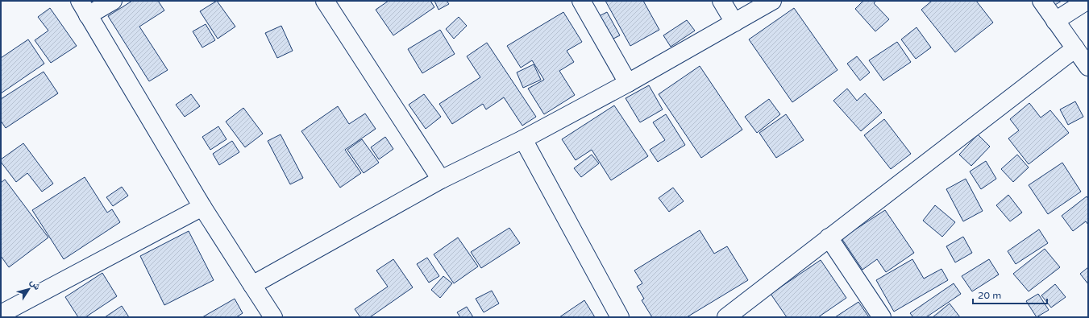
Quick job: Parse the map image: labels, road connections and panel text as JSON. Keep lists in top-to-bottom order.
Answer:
{
  "scale_bar": "20 m",
  "north": "top right"
}
